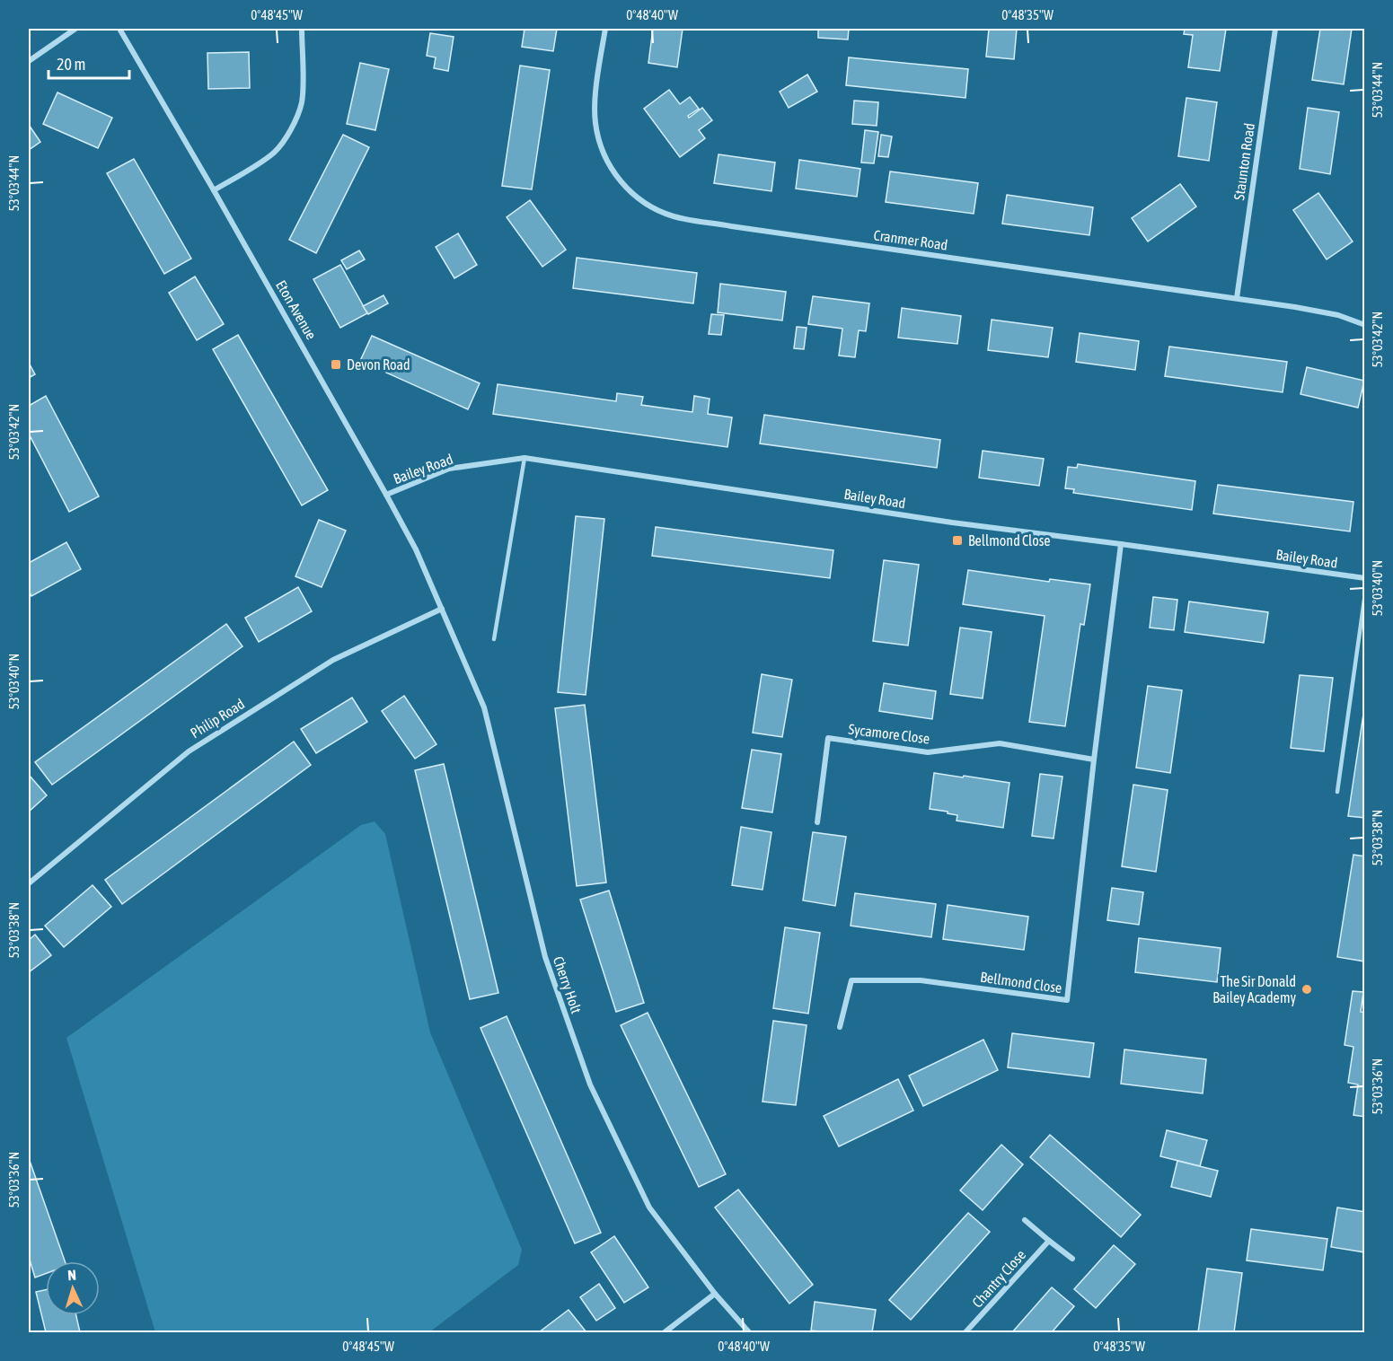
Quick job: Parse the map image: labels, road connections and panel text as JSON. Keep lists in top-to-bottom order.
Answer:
{
  "streets": {
    "street": [
      "Staunton Road",
      "Cranmer Road",
      "Eton Avenue",
      "Bailey Road",
      "Philip Road",
      "Sycamore Close",
      "Bellmond Close",
      "Cherry Holt",
      "Chantry Close"
    ]
  },
  "crossings": [
    ["Staunton Road", "Cranmer Road"],
    ["Eton Avenue", "Bailey Road"],
    ["Eton Avenue", "Philip Road"],
    ["Eton Avenue", "Cherry Holt"],
    ["Bailey Road", "Bellmond Close"],
    ["Philip Road", "Cherry Holt"],
    ["Sycamore Close", "Bellmond Close"]
  ],
  "places": {
    "transit": ["Devon Road", "Bellmond Close"],
    "other": ["The Sir Donald Bailey Academy"]
  },
  "scale_bar": "20 m",
  "north": "top",
  "coordinates": [
    "0°48'45\"W",
    "0°48'40\"W",
    "0°48'35\"W",
    "53°03'44\"N",
    "53°03'42\"N",
    "53°03'40\"N",
    "53°03'38\"N",
    "53°03'36\"N"
  ]
}
